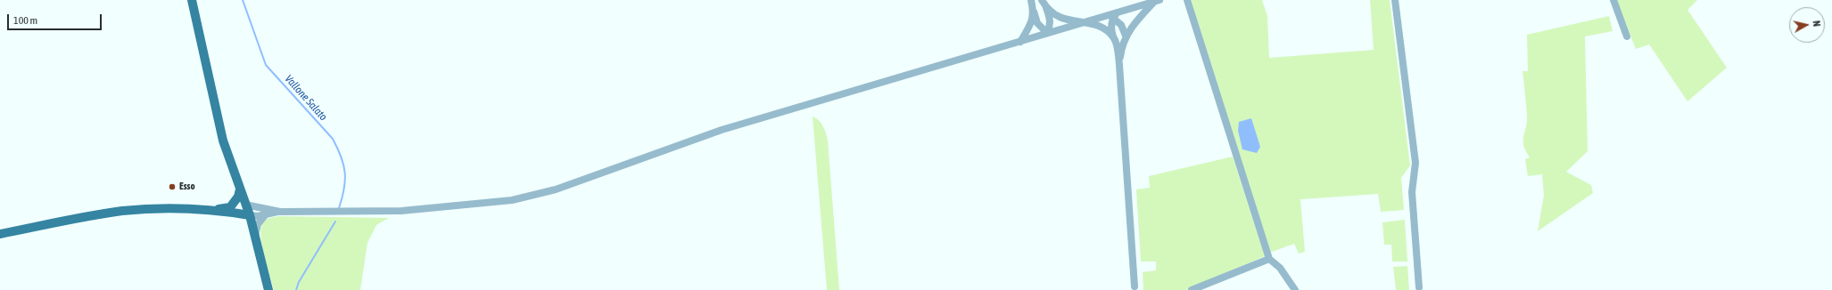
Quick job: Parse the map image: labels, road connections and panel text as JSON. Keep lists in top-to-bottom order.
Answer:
{
  "water": ["Vallone Salato"],
  "places": ["Esso"],
  "scale_bar": "100 m",
  "north": "right"
}
